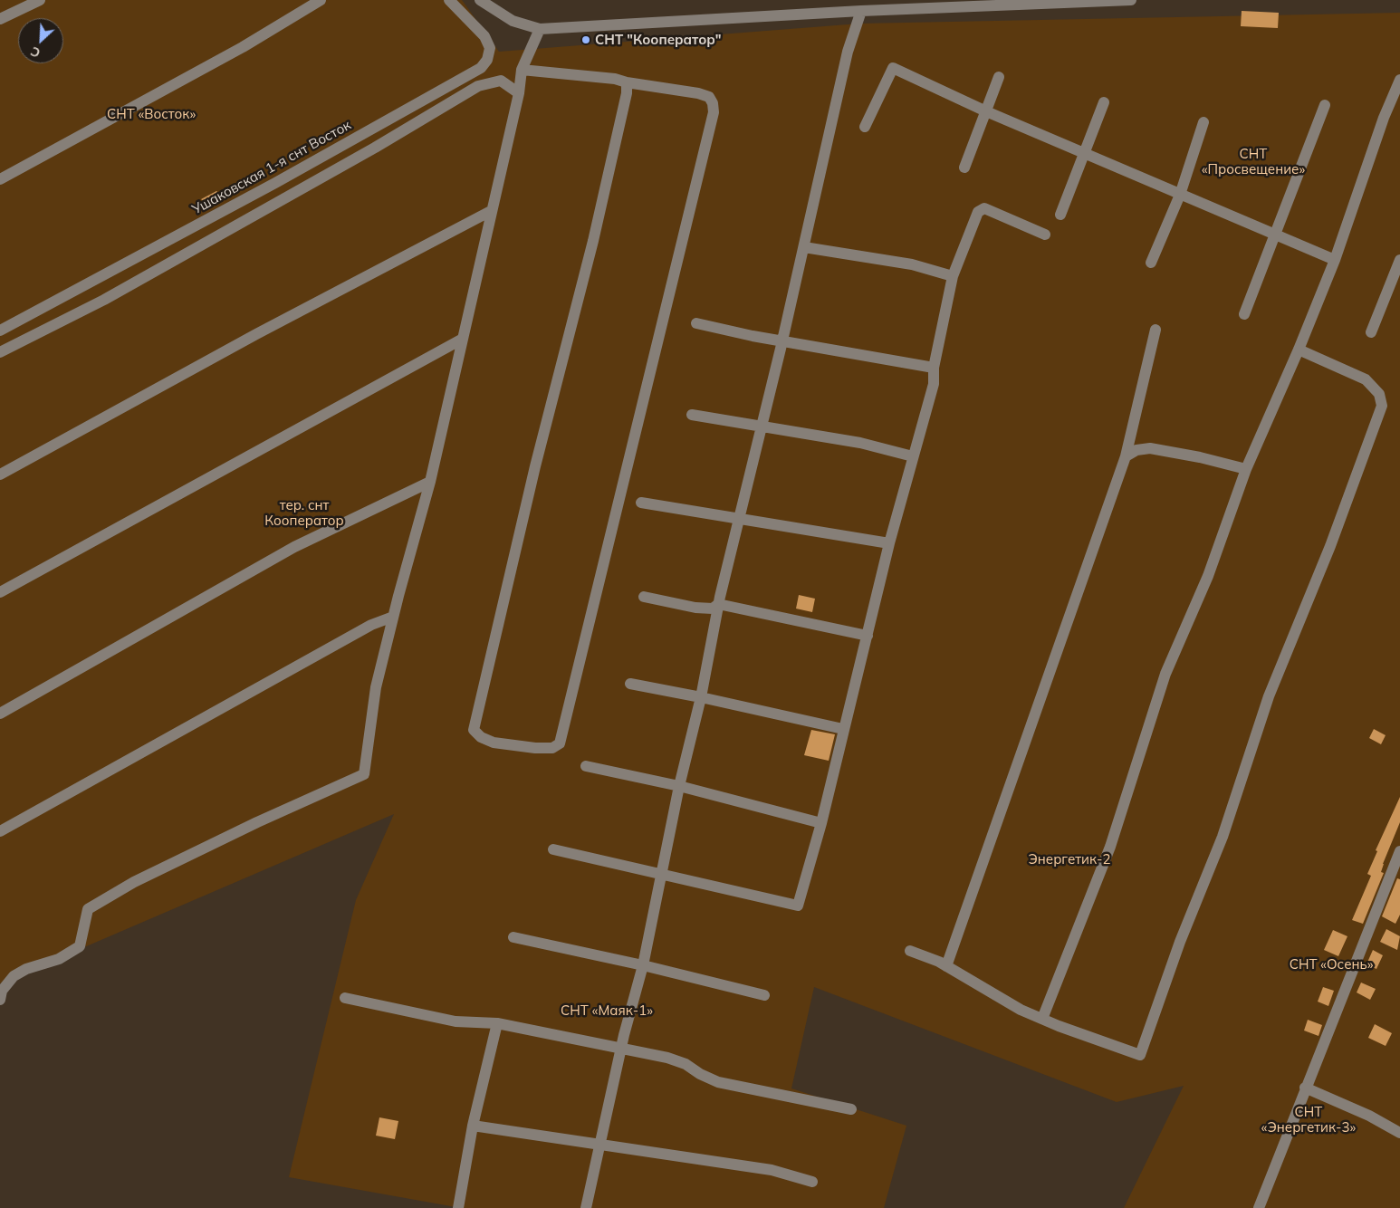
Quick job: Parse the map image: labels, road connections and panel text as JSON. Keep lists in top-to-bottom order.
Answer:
{
  "streets": {
    "street": ["Ушаковская 1-я снт Восток"]
  },
  "parks": [
    "СНТ «Восток»",
    "СНТ «Просвещение»",
    "тер. снт Кооператор",
    "Энергетик-2",
    "СНТ «Осень»",
    "СНТ «Маяк-1»",
    "СНТ «Энергетик-3»"
  ],
  "places": ["СНТ \"Кооператор\""],
  "north": "bottom left"
}
